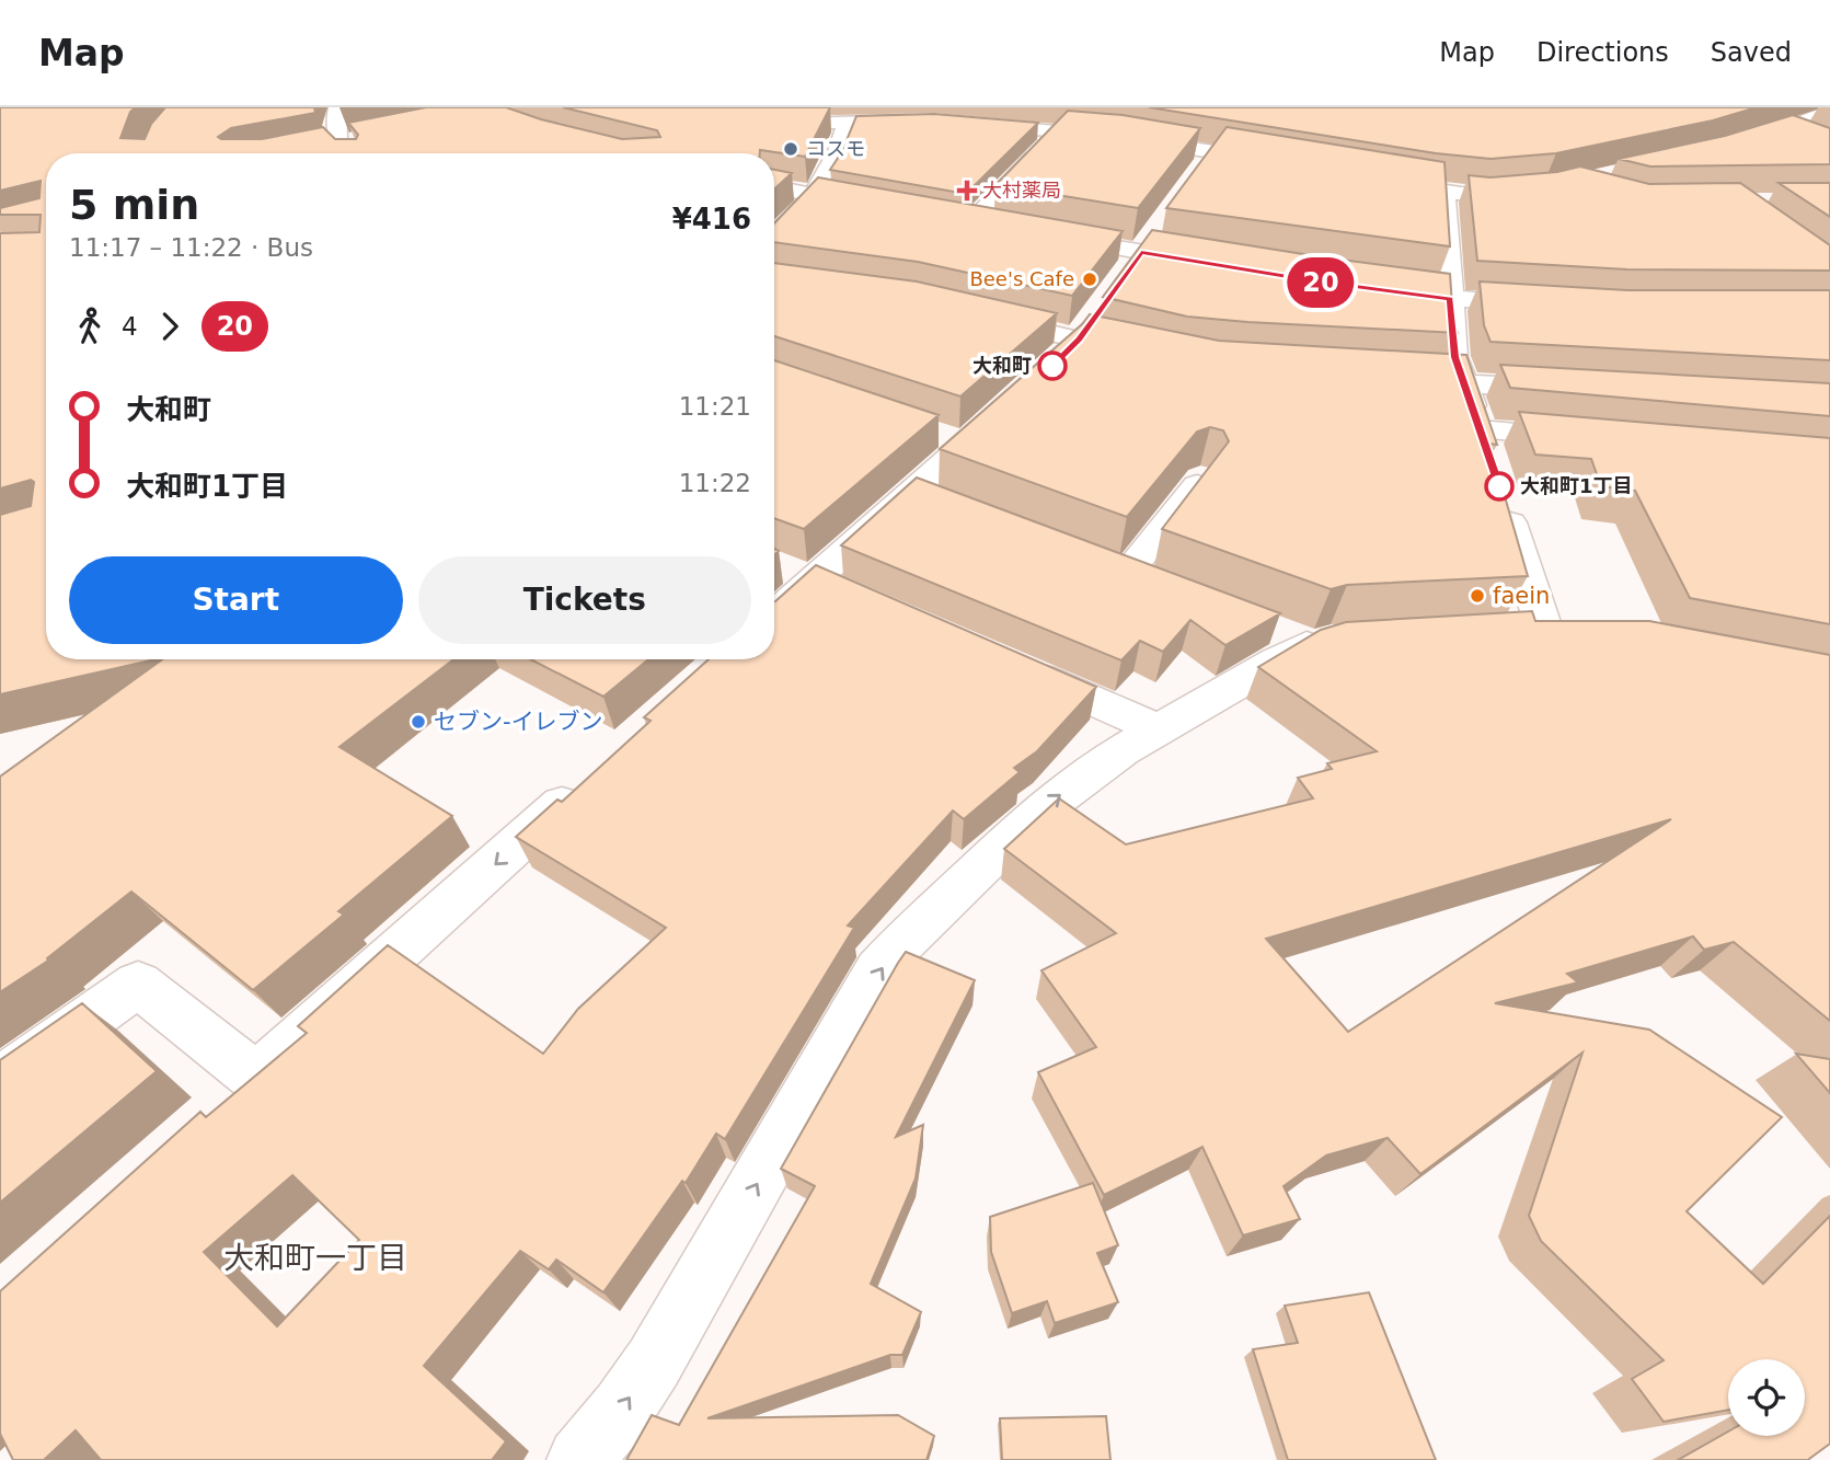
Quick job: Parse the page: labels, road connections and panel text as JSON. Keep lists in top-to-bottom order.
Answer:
{
  "districts": ["大和町一丁目"],
  "places": {
    "other": [
      "コスモ",
      "Bee's Cafe",
      "大和町",
      "大和町1丁目",
      "faein",
      "セブン-イレブン"
    ],
    "health": ["大村薬局"]
  },
  "lines": ["bus line 20"],
  "page": {
    "header": "Map",
    "nav": ["Map", "Directions", "Saved"],
    "on_map": "20",
    "heading": ["5 min", "11:17 – 11:22 · Bus", "¥416"],
    "legs": ["4", "20"],
    "list": [
      {
        "name": "大和町",
        "value": "11:21"
      },
      {
        "name": "大和町1丁目",
        "value": "11:22"
      }
    ],
    "buttons": ["Start", "Tickets"]
  }
}
